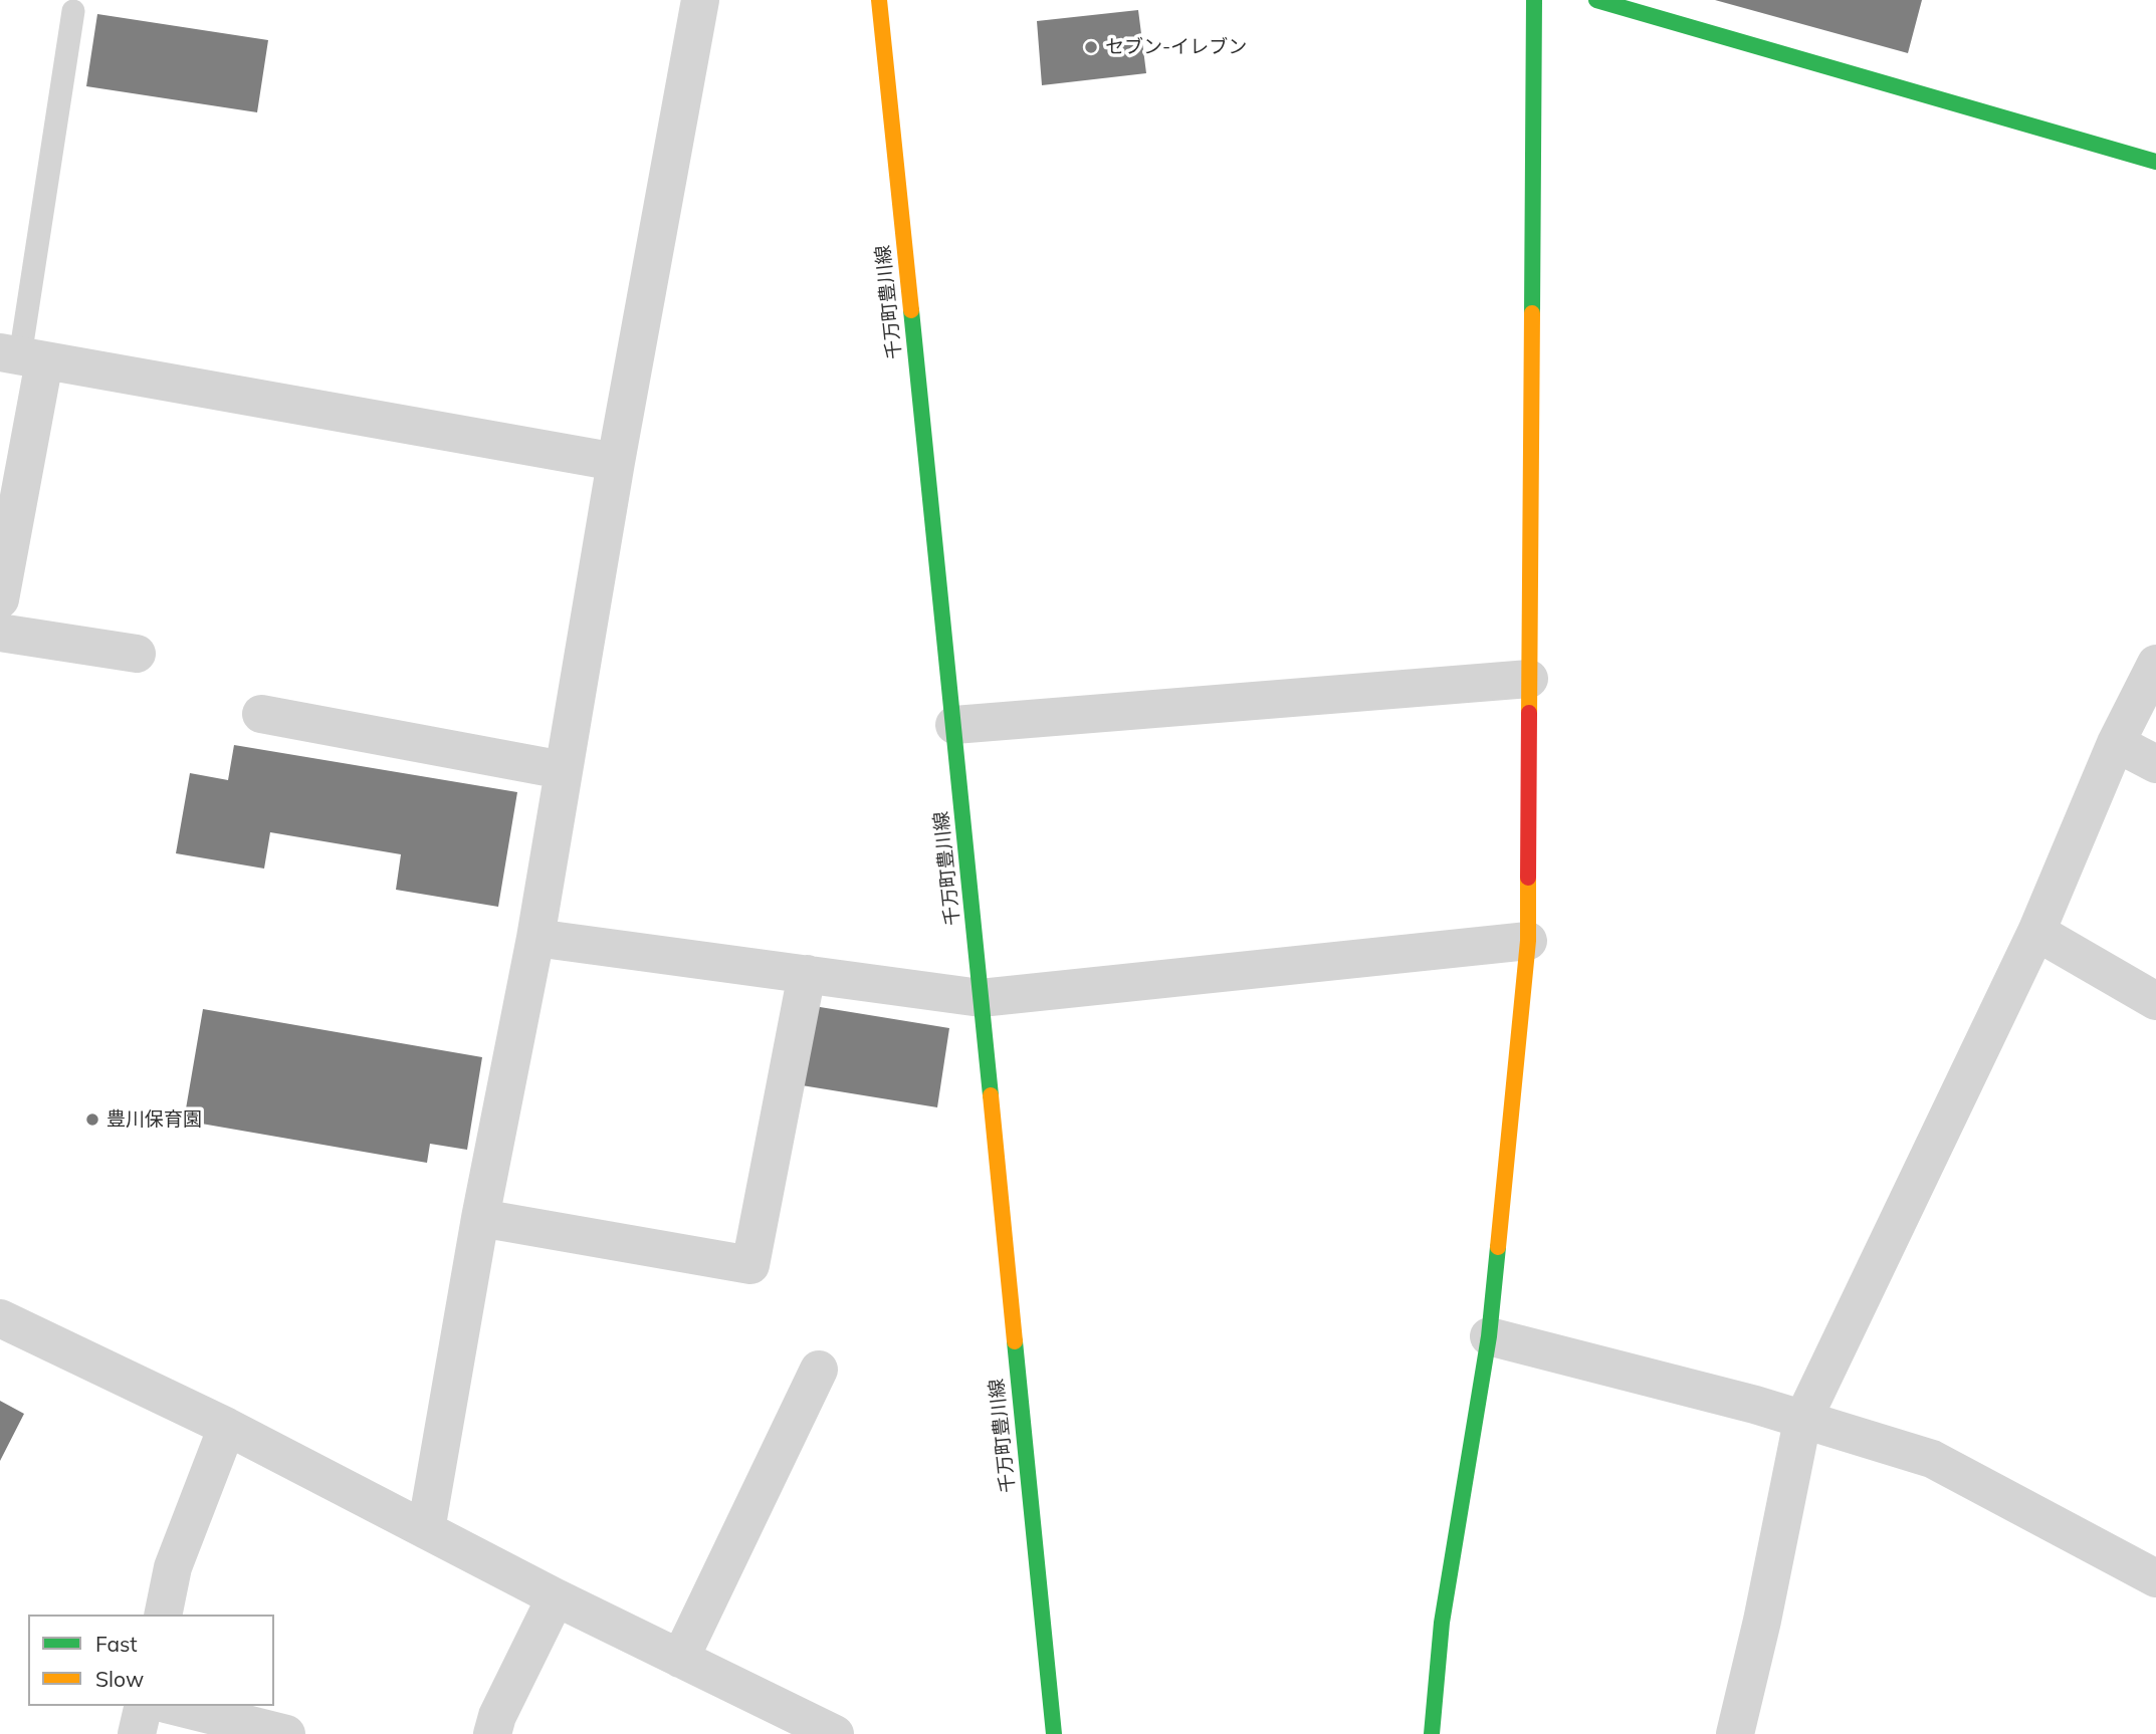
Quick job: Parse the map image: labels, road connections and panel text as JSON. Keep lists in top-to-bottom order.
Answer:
{
  "streets": {
    "street": ["千万町豊川線"]
  },
  "places": ["セブン-イレブン", "豊川保育園"],
  "legend": ["Fast", "Slow"]
}
